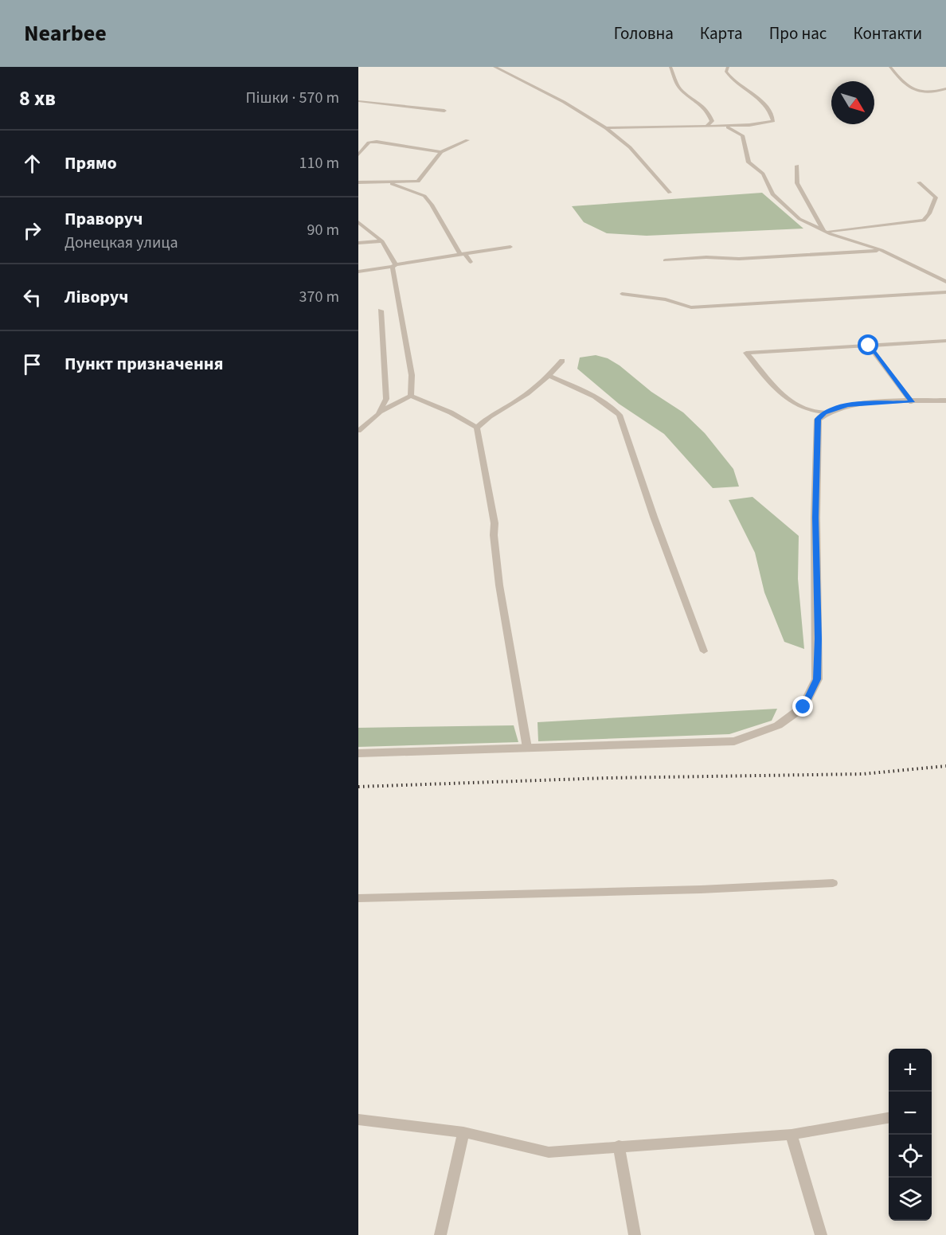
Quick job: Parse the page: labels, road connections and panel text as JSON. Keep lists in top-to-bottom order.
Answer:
{
  "north": "bottom right",
  "page": {
    "header": "Nearbee",
    "nav": [
      "Головна",
      "Карта",
      "Про нас",
      "Контакти"
    ],
    "heading": ["8 хв", "Пішки · 570 m"],
    "list": [
      ["Прямо", "110 m"],
      ["Праворуч", "Донецкая улица", "90 m"],
      ["Ліворуч", "370 m"],
      "Пункт призначення"
    ],
    "map_buttons": ["+", "−"]
  }
}
